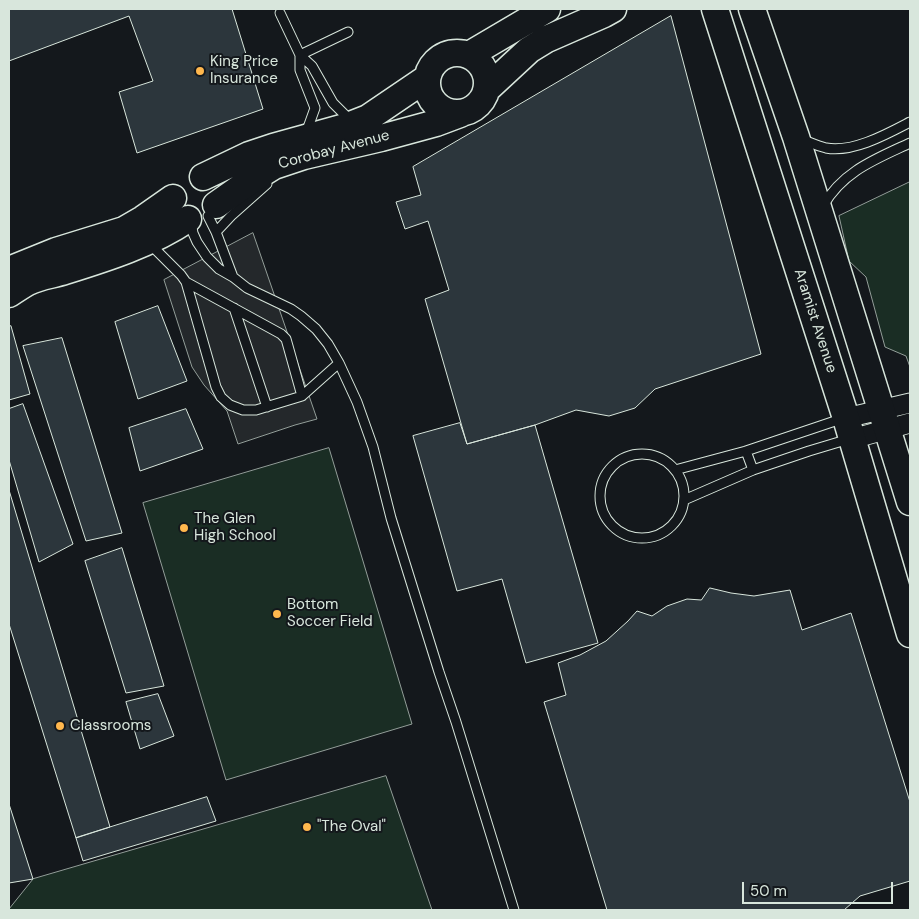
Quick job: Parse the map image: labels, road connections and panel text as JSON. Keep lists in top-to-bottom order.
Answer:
{
  "streets": {
    "street": ["Corobay Avenue", "Aramist Avenue"]
  },
  "places": [
    "King Price Insurance",
    "The Glen High School",
    "Bottom Soccer Field",
    "Classrooms",
    "\"The Oval\""
  ],
  "scale_bar": "50 m"
}
